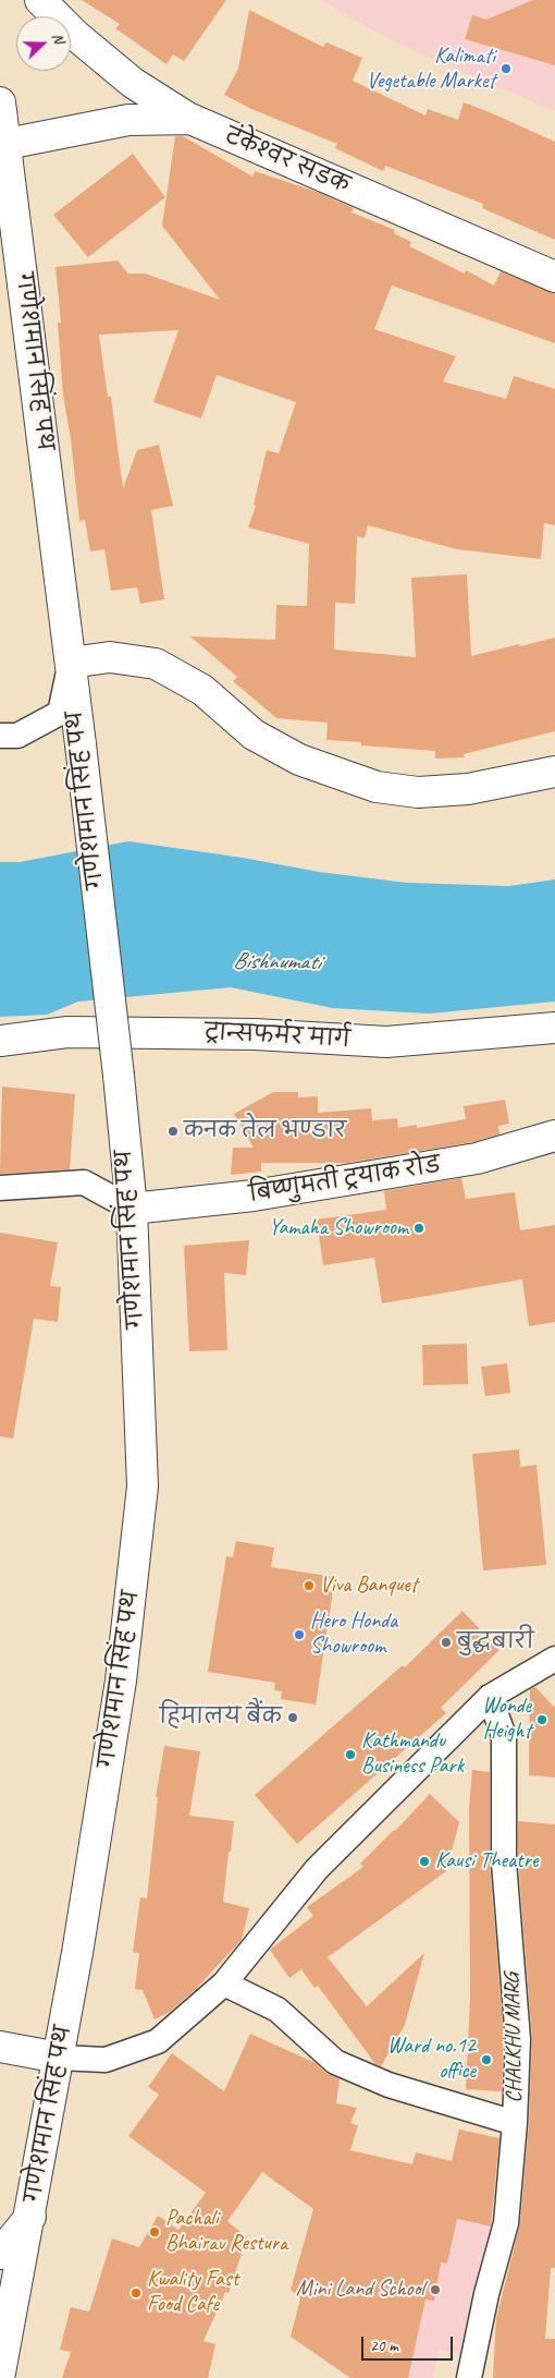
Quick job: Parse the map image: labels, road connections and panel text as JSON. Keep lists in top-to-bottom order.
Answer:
{
  "streets": {
    "main road": [
      "टंकेश्वर सडक",
      "गणेशमान सिंह पथ",
      "ट्रान्सफर्मर मार्ग",
      "बिष्णुमती ट्रयाक रोड"
    ],
    "street": ["CHALKHU MARG"]
  },
  "crossings": [
    ["टंकेश्वर सडक", "गणेशमान सिंह पथ"],
    ["गणेशमान सिंह पथ", "बिष्णुमती ट्रयाक रोड"]
  ],
  "water": ["Bishnumati"],
  "places": [
    "Kalimati Vegetable Market",
    "कनक तेल भण्डार",
    "Yamaha Showroom",
    "Viva Banquet",
    "Hero Honda Showroom",
    "बुद्धबारी",
    "हिमालय बैंक",
    "Wonde Height",
    "Kathmandu Business Park",
    "Kausi Theatre",
    "Ward no.12 office",
    "Pachali Bhairav Restura",
    "Mini Land School",
    "Kwality Fast Food Cafe"
  ],
  "scale_bar": "20 m",
  "north": "right"
}
